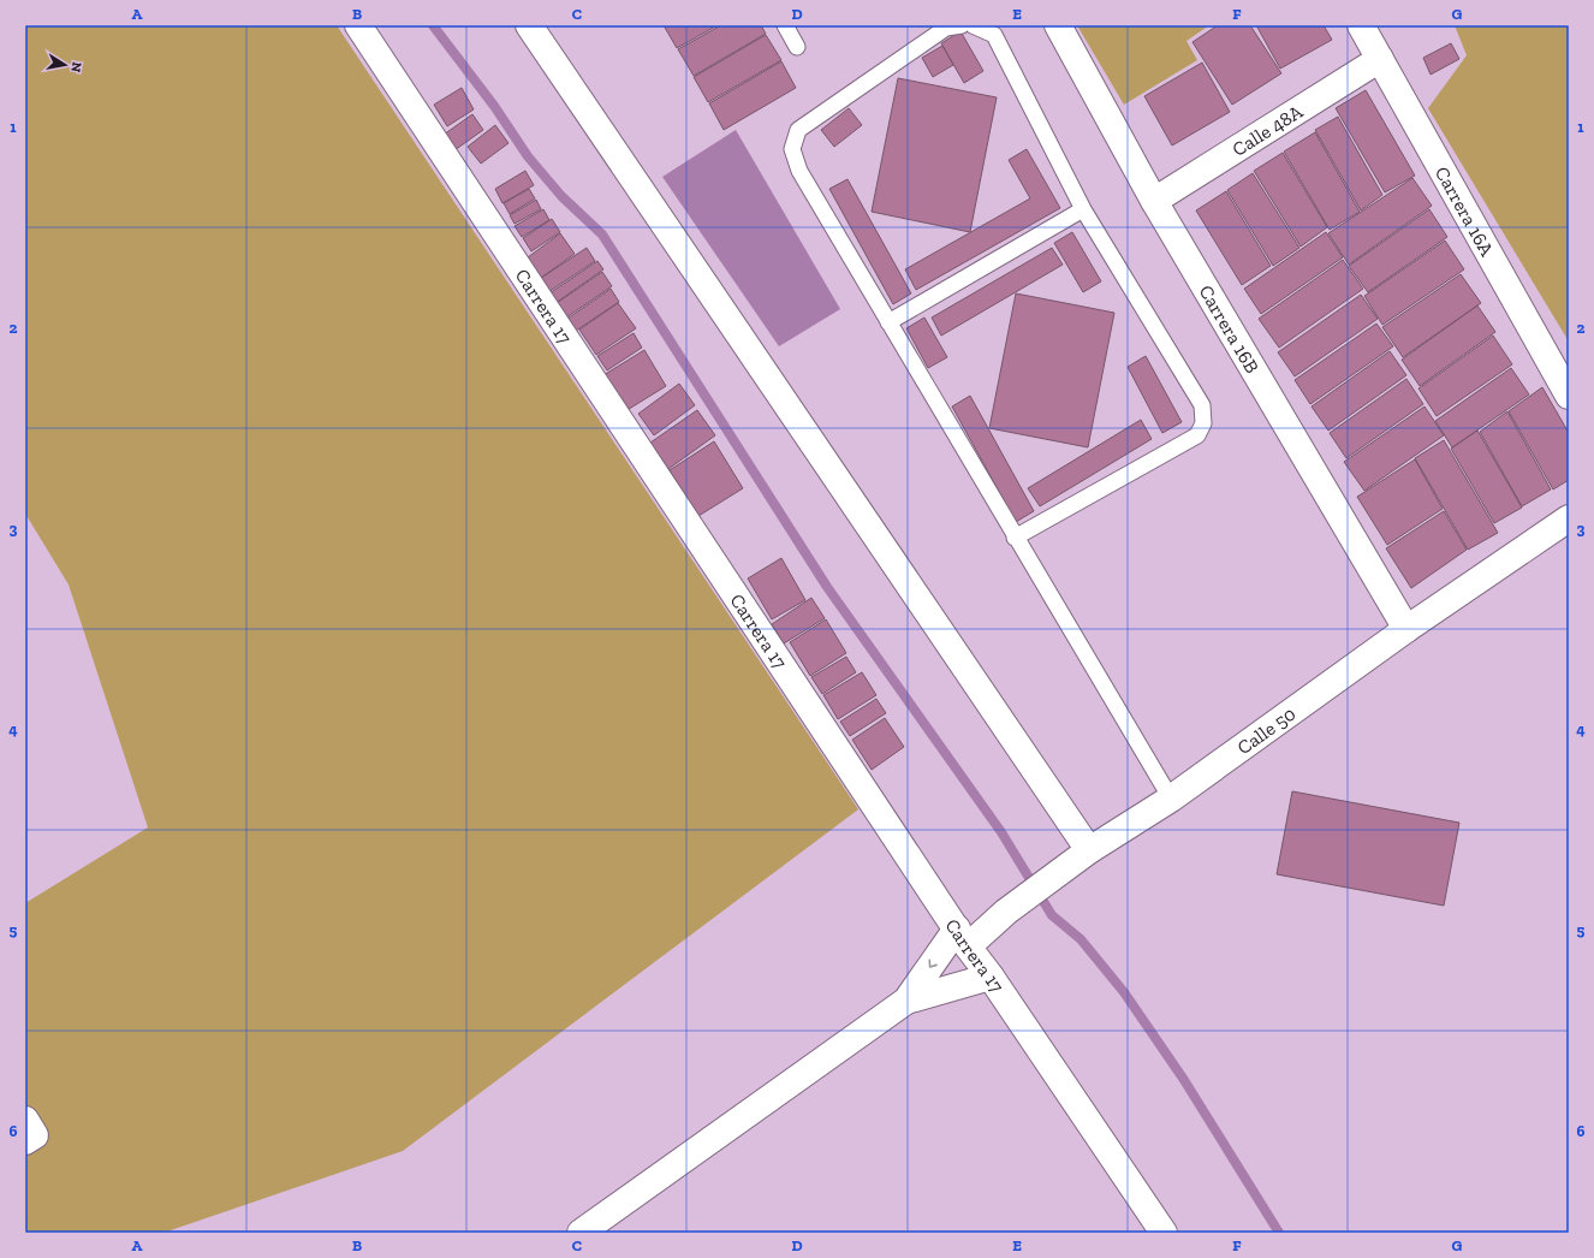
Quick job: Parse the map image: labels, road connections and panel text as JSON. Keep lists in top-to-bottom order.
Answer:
{
  "streets": {
    "street": [
      "Calle 48A",
      "Carrera 16A",
      "Carrera 17",
      "Carrera 16B",
      "Calle 50"
    ]
  },
  "crossings": [
    ["Calle 48A", "Carrera 16A"],
    ["Calle 48A", "Carrera 16B"],
    ["Carrera 17", "Calle 50"],
    ["Carrera 16B", "Calle 50"]
  ],
  "north": "right",
  "grid": {
    "columns": [
      "A",
      "B",
      "C",
      "D",
      "E",
      "F",
      "G"
    ],
    "rows": [
      "1",
      "2",
      "3",
      "4",
      "5",
      "6"
    ]
  }
}
